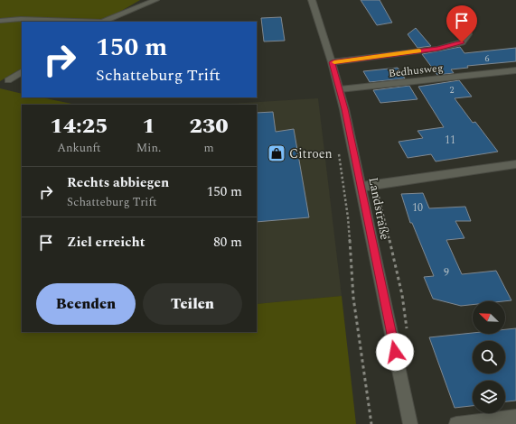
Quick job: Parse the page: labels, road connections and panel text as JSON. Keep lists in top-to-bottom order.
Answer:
{
  "streets": {
    "street": ["Bedhusweg", "Landstraße"]
  },
  "crossings": [
    ["Bedhusweg", "Landstraße"]
  ],
  "places": {
    "shop": ["Citroen"]
  },
  "house_numbers": [
    "6",
    "2",
    "11",
    "10",
    "9"
  ],
  "north": "top left",
  "page": {
    "turn": ["150 m", "Schatteburg Trift"],
    "eta": [
      "14:25",
      "Ankunft",
      "1",
      "Min.",
      "230",
      "m"
    ],
    "list": [
      {
        "name": "Rechts abbiegen",
        "note": "Schatteburg Trift",
        "value": "150 m"
      },
      {
        "name": "Ziel erreicht",
        "value": "80 m"
      }
    ],
    "buttons": ["Beenden", "Teilen"]
  }
}
